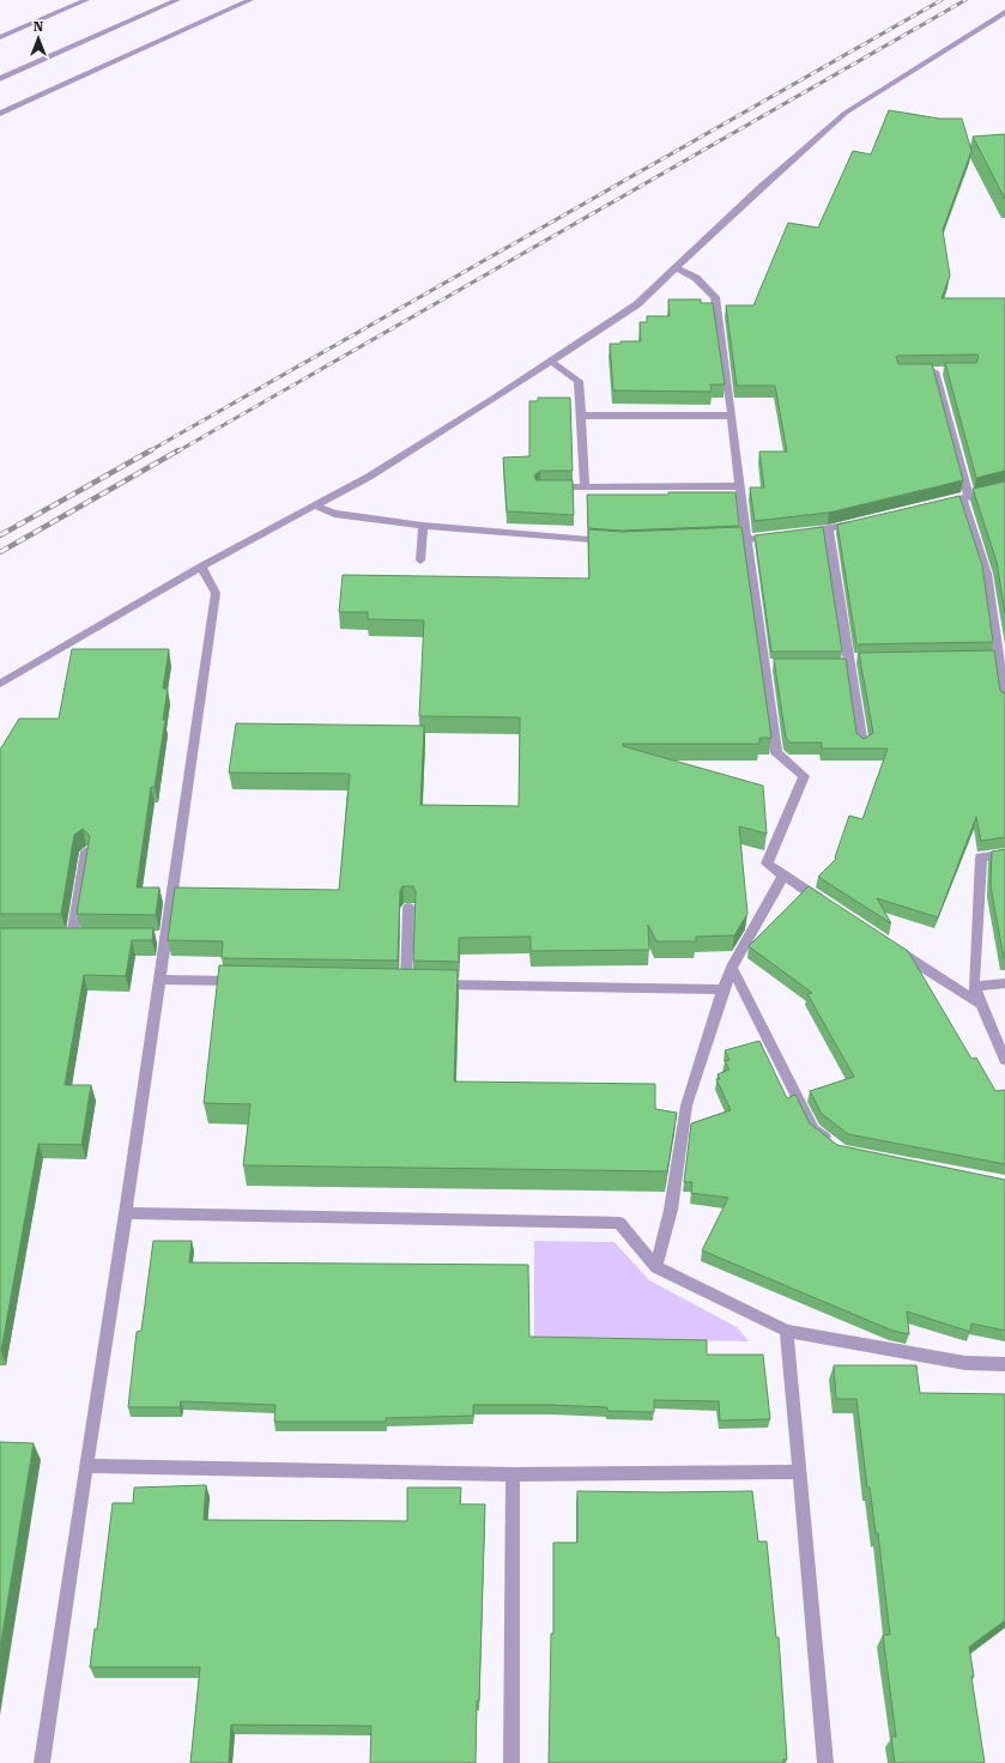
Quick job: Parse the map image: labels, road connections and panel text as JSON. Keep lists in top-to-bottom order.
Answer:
{
  "north": "top"
}
